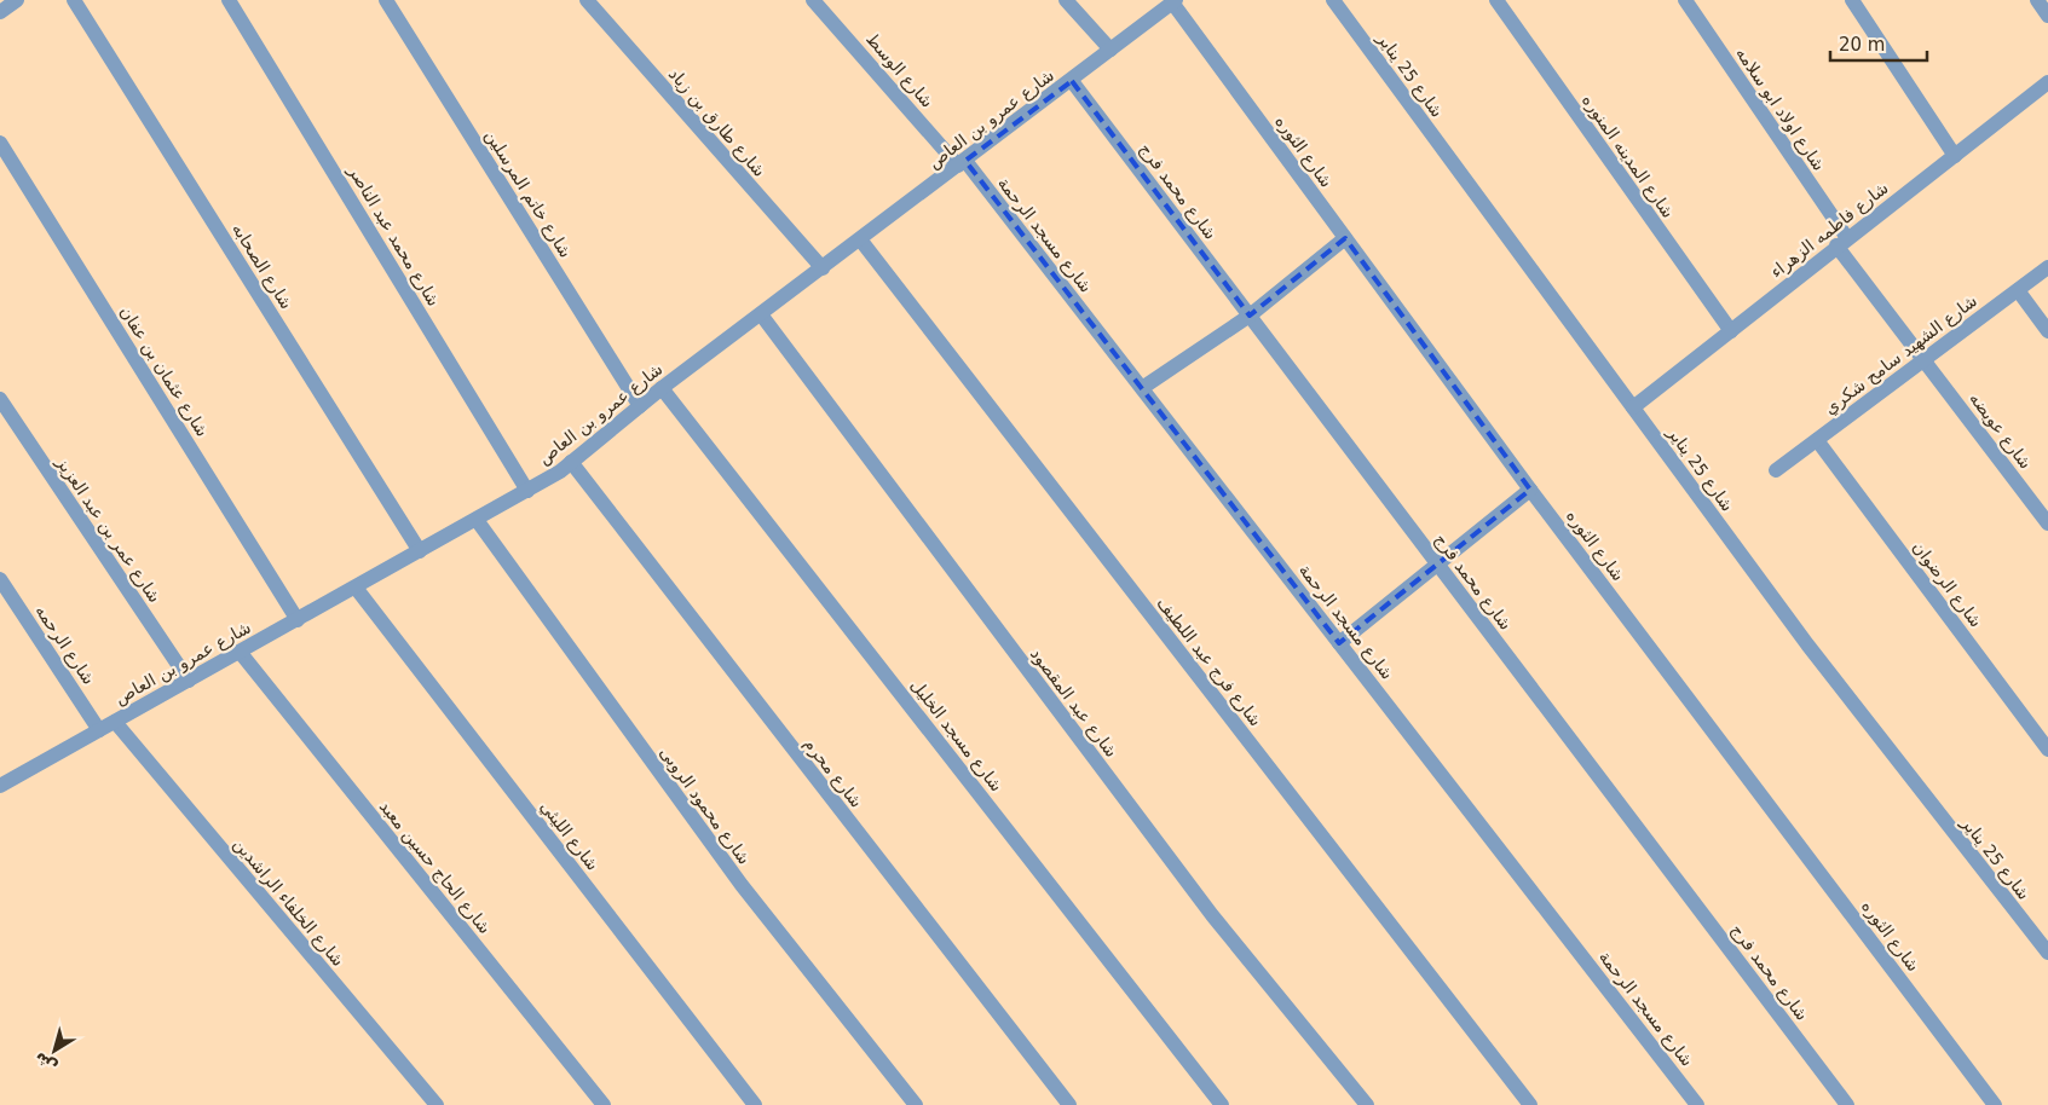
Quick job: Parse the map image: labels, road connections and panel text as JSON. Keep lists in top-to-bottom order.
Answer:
{
  "streets": {
    "street": [
      "شارع الوسط",
      "شارع 25 يناير",
      "شارع اولاد ابو سلامه",
      "شارع عمرو بن العاص",
      "شارع طارق بن زياد",
      "شارع الثوره",
      "شارع المدينه المنوره",
      "شارع محمد فرج",
      "شارع خاتم المرسلين",
      "شارع فاطمه الزهراء",
      "شارع مسجد الرحمة",
      "شارع محمد عبد الناصر",
      "شارع الصحابه",
      "شارع الشهيد سامح شكري",
      "شارع عثمان بن عفان",
      "شارع عويضه",
      "شارع عمر بن عبد العزيز",
      "شارع الرضوان",
      "شارع الرحمه",
      "شارع فرج عبد اللطيف",
      "شارع عبد المقصود",
      "شارع مسجد الخليل",
      "شارع محرم",
      "شارع محمود الروبى",
      "شارع الليثي",
      "شارع الحاج حسين معبد",
      "شارع الخلفاء الراشدين"
    ]
  },
  "crossings": [
    ["شارع الوسط", "شارع عمرو بن العاص"],
    ["شارع الوسط", "شارع مسجد الرحمة"],
    ["شارع 25 يناير", "شارع فاطمه الزهراء"],
    ["شارع اولاد ابو سلامه", "شارع فاطمه الزهراء"],
    ["شارع اولاد ابو سلامه", "شارع الشهيد سامح شكري"],
    ["شارع اولاد ابو سلامه", "شارع عويضه"],
    ["شارع عمرو بن العاص", "شارع طارق بن زياد"],
    ["شارع عمرو بن العاص", "شارع الثوره"],
    ["شارع عمرو بن العاص", "شارع محمد فرج"],
    ["شارع عمرو بن العاص", "شارع خاتم المرسلين"],
    ["شارع عمرو بن العاص", "شارع مسجد الرحمة"],
    ["شارع عمرو بن العاص", "شارع محمد عبد الناصر"],
    ["شارع عمرو بن العاص", "شارع الصحابه"],
    ["شارع عمرو بن العاص", "شارع عثمان بن عفان"],
    ["شارع عمرو بن العاص", "شارع عمر بن عبد العزيز"],
    ["شارع عمرو بن العاص", "شارع الرحمه"],
    ["شارع عمرو بن العاص", "شارع فرج عبد اللطيف"],
    ["شارع عمرو بن العاص", "شارع عبد المقصود"],
    ["شارع عمرو بن العاص", "شارع مسجد الخليل"],
    ["شارع عمرو بن العاص", "شارع محرم"],
    ["شارع عمرو بن العاص", "شارع محمود الروبى"],
    ["شارع عمرو بن العاص", "شارع الليثي"],
    ["شارع عمرو بن العاص", "شارع الحاج حسين معبد"],
    ["شارع عمرو بن العاص", "شارع الخلفاء الراشدين"],
    ["شارع المدينه المنوره", "شارع فاطمه الزهراء"],
    ["شارع الشهيد سامح شكري", "شارع عويضه"],
    ["شارع الشهيد سامح شكري", "شارع الرضوان"]
  ],
  "scale_bar": "20 m",
  "north": "bottom left"
}
